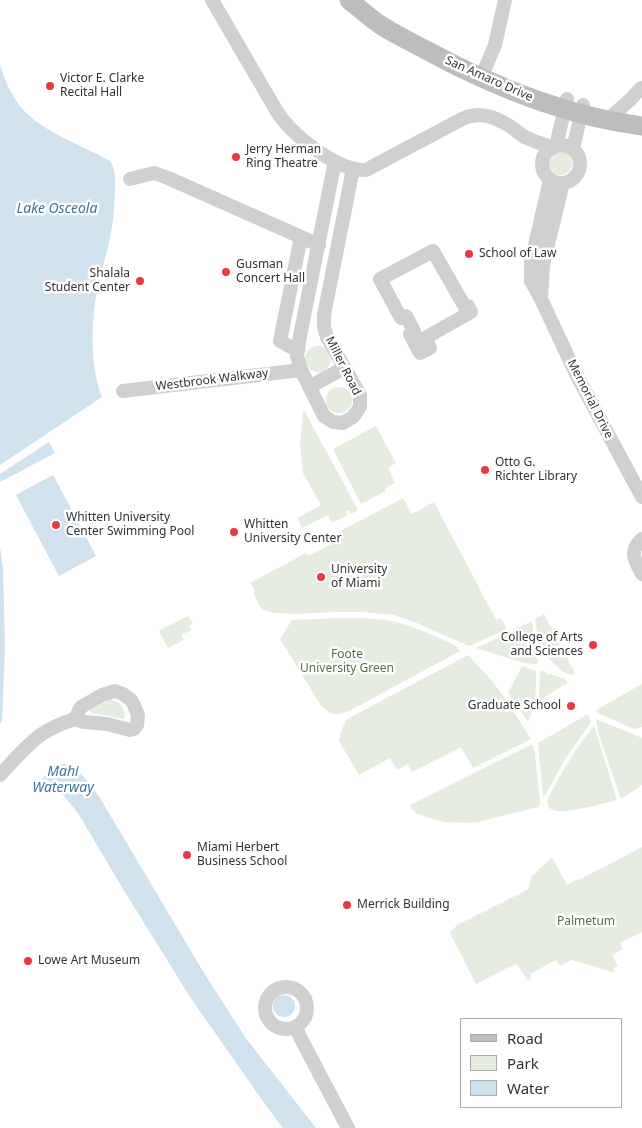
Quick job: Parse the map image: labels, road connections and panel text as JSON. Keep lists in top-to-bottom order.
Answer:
{
  "streets": {
    "street": [
      "San Amaro Drive",
      "Miller Road",
      "Westbrook Walkway",
      "Memorial Drive"
    ]
  },
  "crossings": [
    ["Miller Road", "Westbrook Walkway"]
  ],
  "water": ["Lake Osceola", "Mahi Waterway"],
  "parks": ["Foote University Green", "Palmetum"],
  "places": [
    "Victor E. Clarke Recital Hall",
    "Jerry Herman Ring Theatre",
    "School of Law",
    "Gusman Concert Hall",
    "Shalala Student Center",
    "Otto G. Richter Library",
    "Whitten University Center Swimming Pool",
    "Whitten University Center",
    "University of Miami",
    "College of Arts and Sciences",
    "Graduate School",
    "Miami Herbert Business School",
    "Merrick Building",
    "Lowe Art Museum"
  ],
  "legend": ["Road", "Park", "Water"]
}
